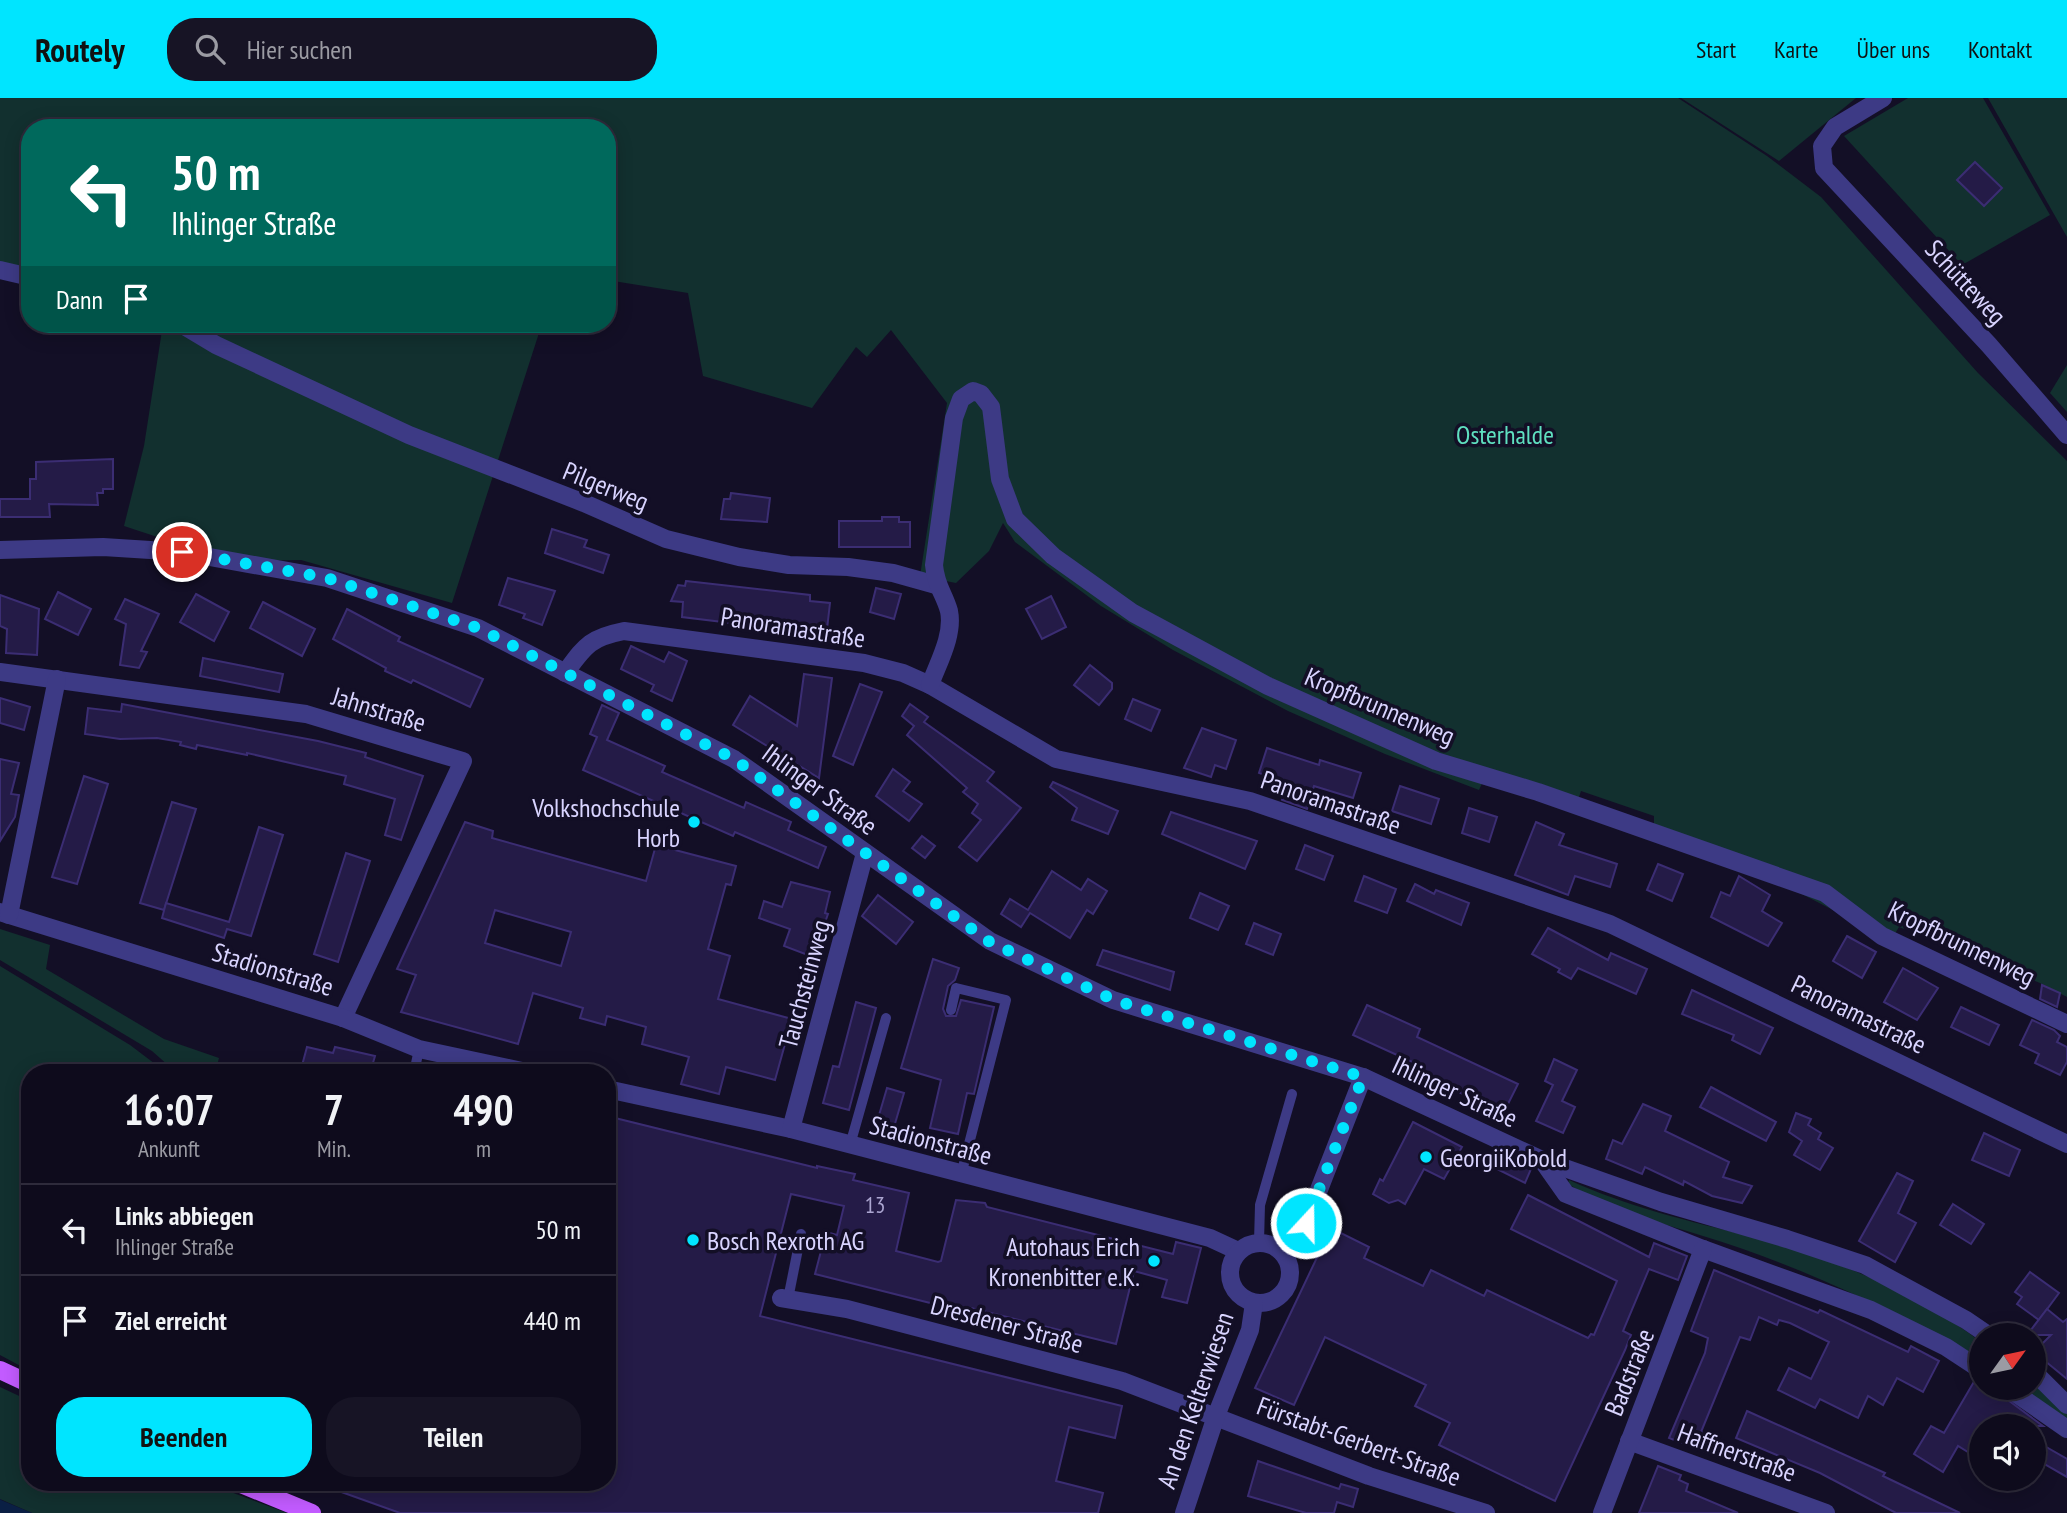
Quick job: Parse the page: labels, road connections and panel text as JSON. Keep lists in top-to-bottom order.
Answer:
{
  "streets": {
    "street": [
      "Schütteweg",
      "Pilgerweg",
      "Panoramastraße",
      "Kropfbrunnenweg",
      "Jahnstraße",
      "Ihlinger Straße",
      "Stadionstraße",
      "Tauchsteinweg",
      "Dresdener Straße",
      "Badstraße",
      "An den Kelterwiesen",
      "Fürstabt-Gerbert-Straße",
      "Haffnerstraße"
    ]
  },
  "crossings": [
    ["Pilgerweg", "Kropfbrunnenweg"],
    ["Panoramastraße", "Ihlinger Straße"],
    ["Jahnstraße", "Stadionstraße"],
    ["Ihlinger Straße", "Tauchsteinweg"],
    ["Ihlinger Straße", "Badstraße"],
    ["Stadionstraße", "Tauchsteinweg"],
    ["Stadionstraße", "An den Kelterwiesen"],
    ["Dresdener Straße", "An den Kelterwiesen"],
    ["Dresdener Straße", "Fürstabt-Gerbert-Straße"],
    ["Badstraße", "Haffnerstraße"],
    ["An den Kelterwiesen", "Fürstabt-Gerbert-Straße"]
  ],
  "parks": ["Osterhalde"],
  "places": [
    "Volkshochschule Horb",
    "GeorgiiKobold",
    "Bosch Rexroth AG",
    "Autohaus Erich Kronenbitter e.K."
  ],
  "house_numbers": ["13"],
  "north": "top right",
  "page": {
    "header": "Routely",
    "search": "Hier suchen",
    "nav": [
      "Start",
      "Karte",
      "Über uns",
      "Kontakt"
    ],
    "turn": ["50 m", "Ihlinger Straße"],
    "then": "Dann",
    "eta": [
      "16:07",
      "Ankunft",
      "7",
      "Min.",
      "490",
      "m"
    ],
    "list": [
      {
        "name": "Links abbiegen",
        "note": "Ihlinger Straße",
        "value": "50 m"
      },
      {
        "name": "Ziel erreicht",
        "value": "440 m"
      }
    ],
    "buttons": ["Beenden", "Teilen"]
  }
}
